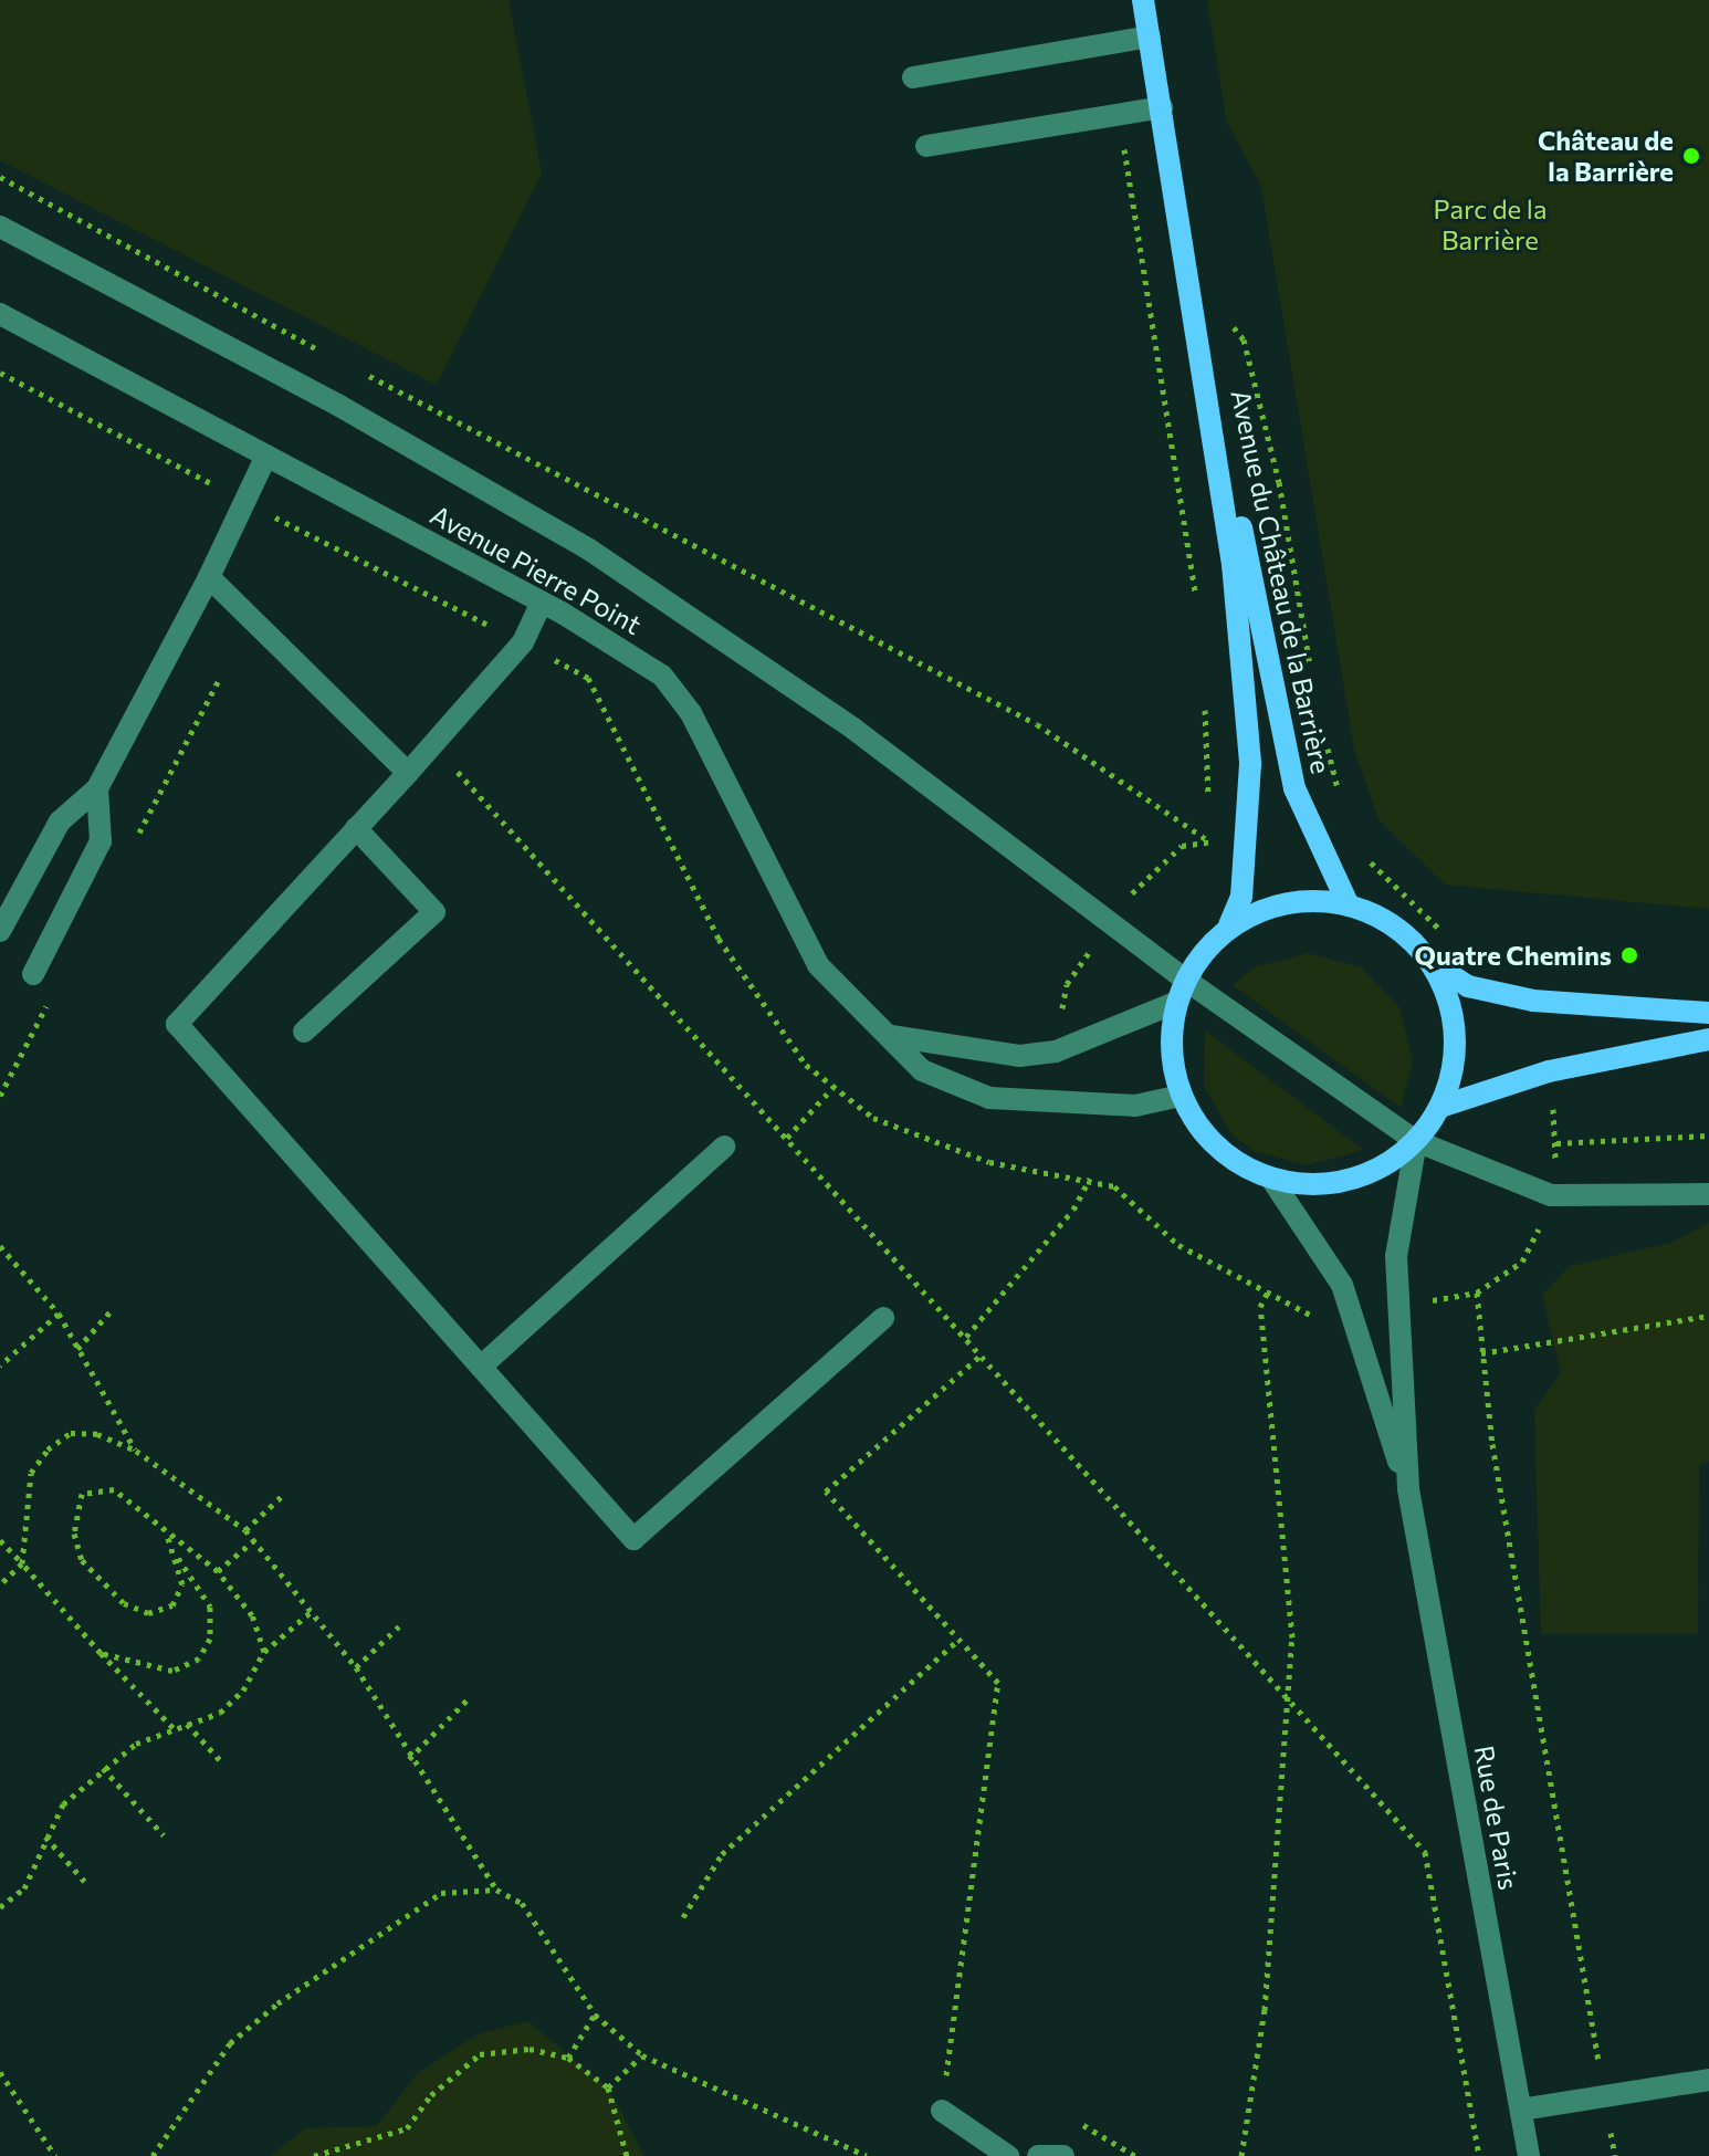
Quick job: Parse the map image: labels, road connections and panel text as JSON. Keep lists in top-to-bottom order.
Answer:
{
  "streets": {
    "main road": ["Avenue du Château de la Barrière"],
    "street": ["Avenue Pierre Point", "Rue de Paris"]
  },
  "parks": ["Parc de la Barrière"],
  "places": ["Château de la Barrière", "Quatre Chemins"]
}
